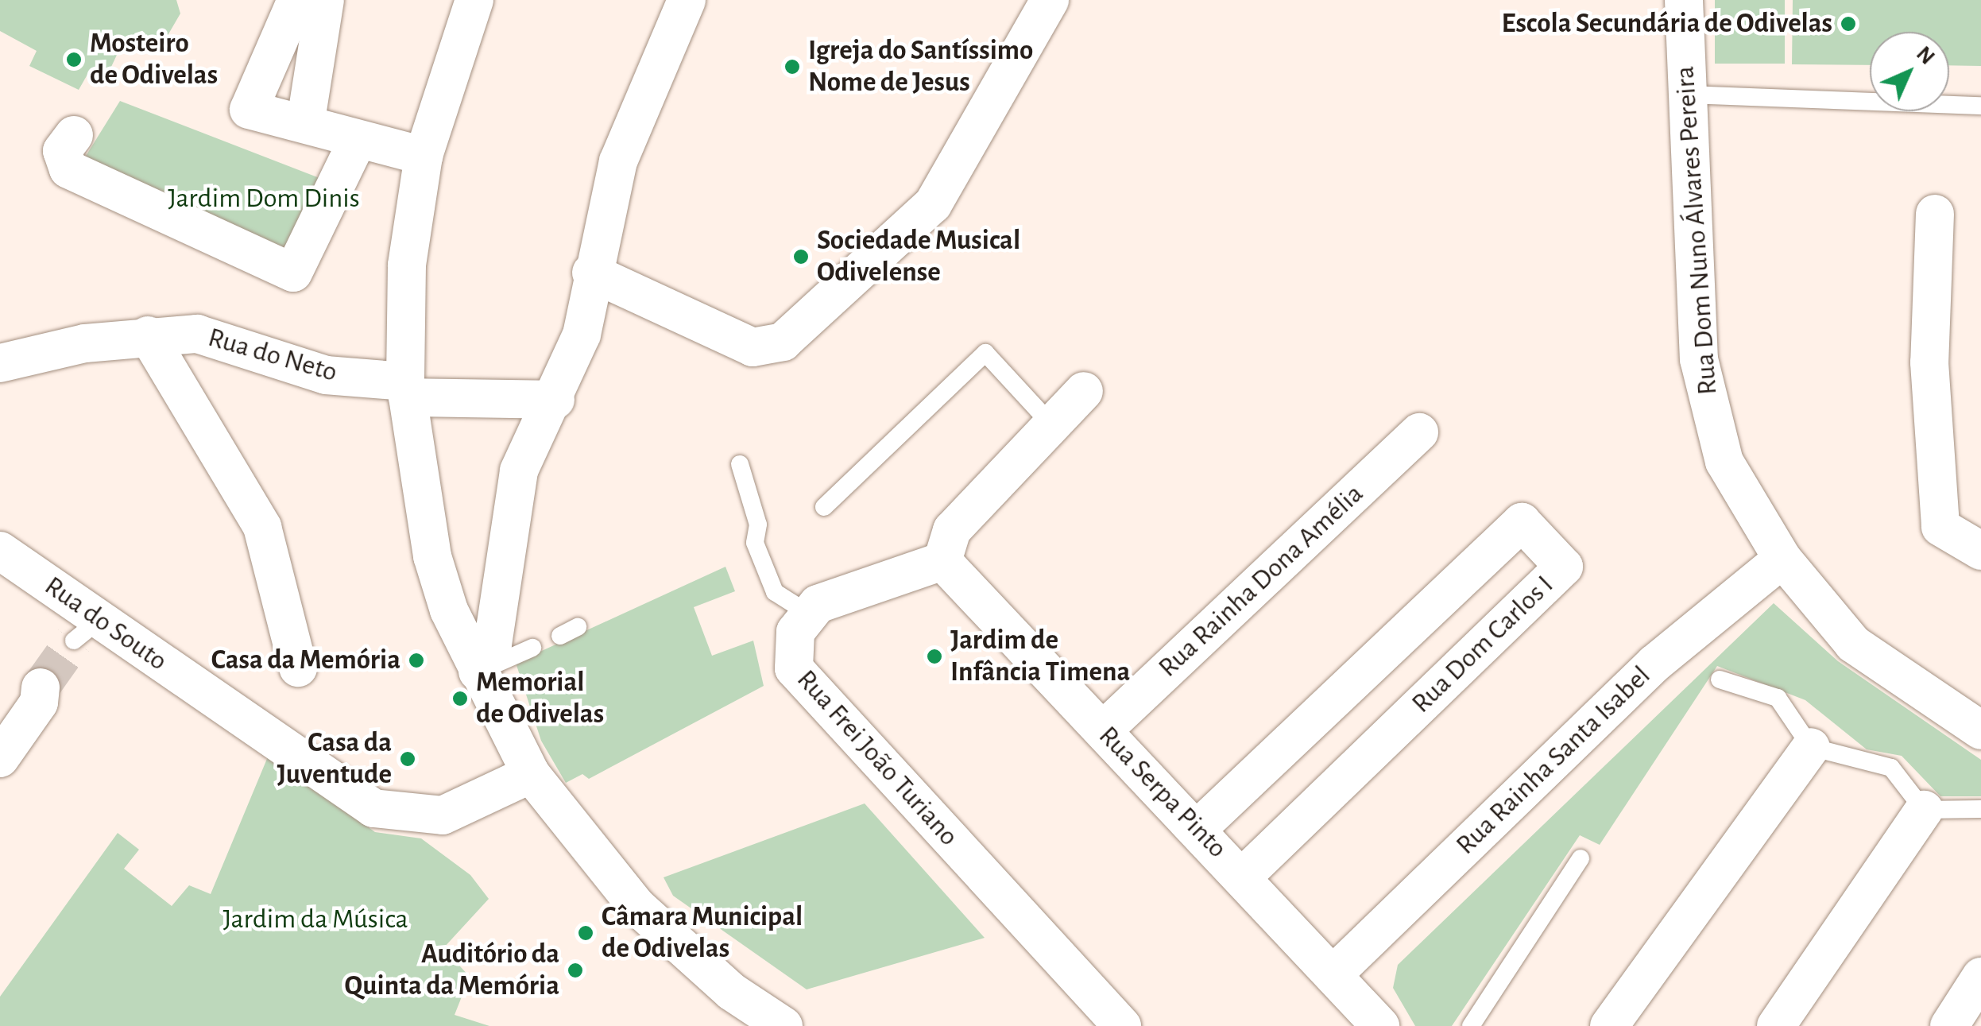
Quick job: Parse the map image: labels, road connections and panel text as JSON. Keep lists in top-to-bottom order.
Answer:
{
  "streets": {
    "street": [
      "Rua Dom Nuno Álvares Pereira",
      "Rua do Neto",
      "Rua Rainha Dona Amélia",
      "Rua do Souto",
      "Rua Dom Carlos I",
      "Rua Frei João Turiano",
      "Rua Rainha Santa Isabel",
      "Rua Serpa Pinto"
    ]
  },
  "crossings": [
    ["Rua Dom Nuno Álvares Pereira", "Rua Rainha Santa Isabel"],
    ["Rua Rainha Dona Amélia", "Rua Serpa Pinto"],
    ["Rua Dom Carlos I", "Rua Serpa Pinto"],
    ["Rua Rainha Santa Isabel", "Rua Serpa Pinto"]
  ],
  "parks": ["Jardim Dom Dinis", "Jardim da Música"],
  "places": [
    "Escola Secundária de Odivelas",
    "Mosteiro de Odivelas",
    "Igreja do Santíssimo Nome de Jesus",
    "Sociedade Musical Odivelense",
    "Jardim de Infância Timena",
    "Casa da Memória",
    "Memorial de Odivelas",
    "Casa da Juventude",
    "Câmara Municipal de Odivelas",
    "Auditório da Quinta da Memória"
  ],
  "north": "top right"
}
